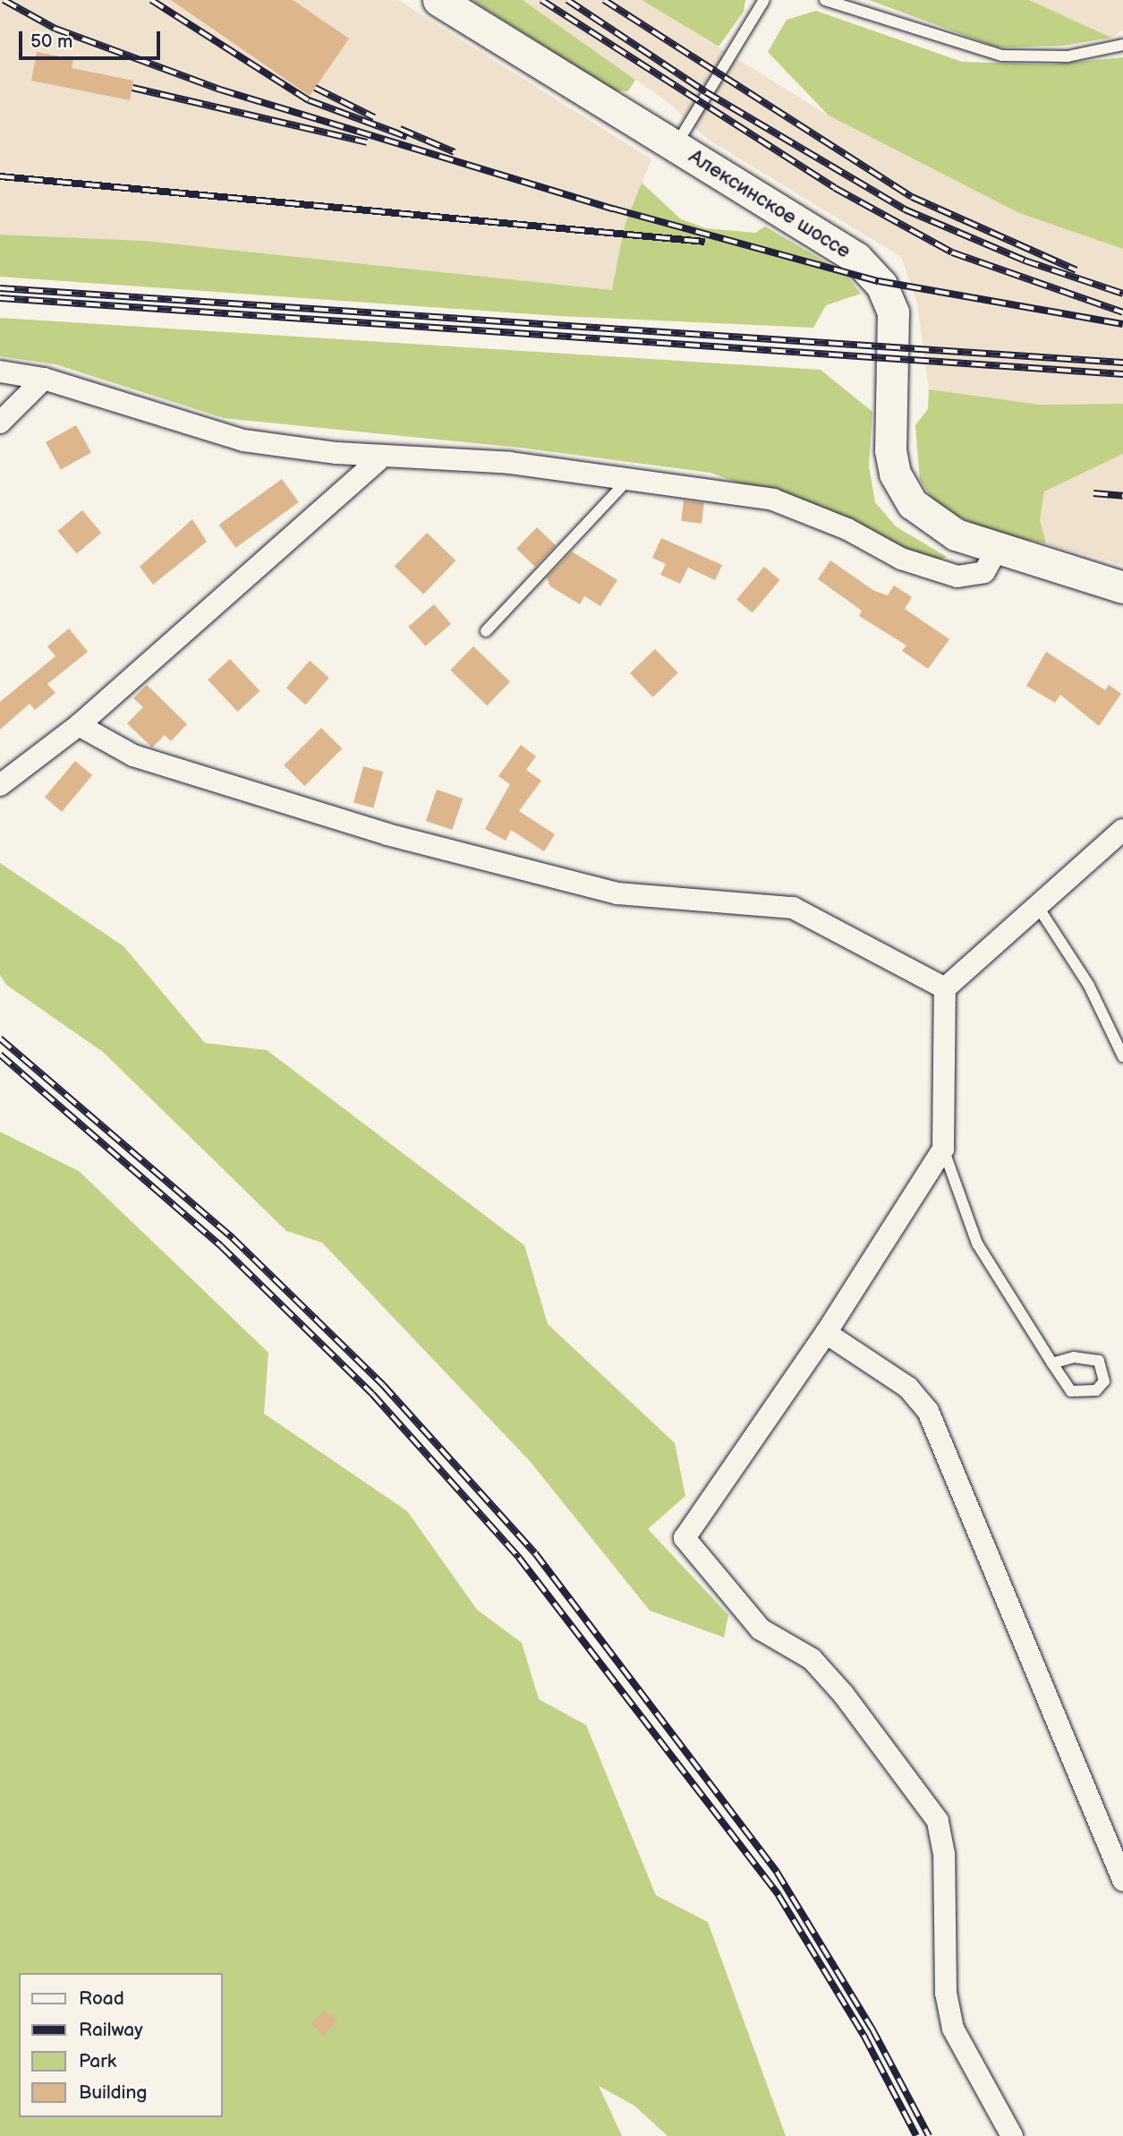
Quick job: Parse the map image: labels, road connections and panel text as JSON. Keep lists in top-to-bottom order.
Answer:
{
  "streets": {
    "main road": ["Алексинское шоссе"]
  },
  "legend": [
    "Road",
    "Railway",
    "Park",
    "Building"
  ],
  "scale_bar": "50 m"
}
